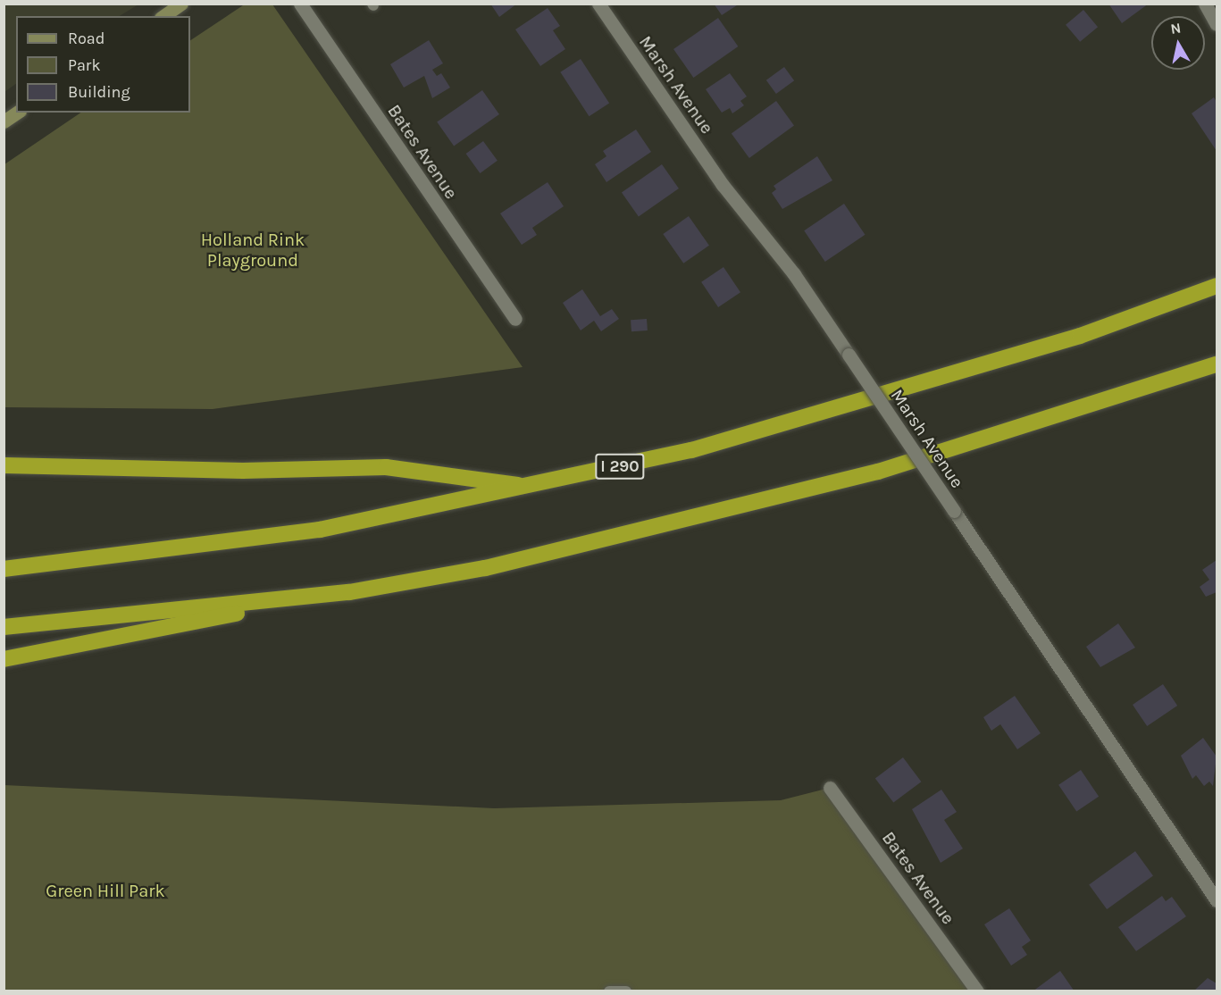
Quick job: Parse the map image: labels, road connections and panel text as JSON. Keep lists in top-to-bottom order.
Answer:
{
  "streets": {
    "highway": ["I 290"],
    "street": ["Marsh Avenue", "Bates Avenue"]
  },
  "parks": ["Holland Rink Playground", "Green Hill Park"],
  "legend": ["Road", "Park", "Building"],
  "north": "top"
}
